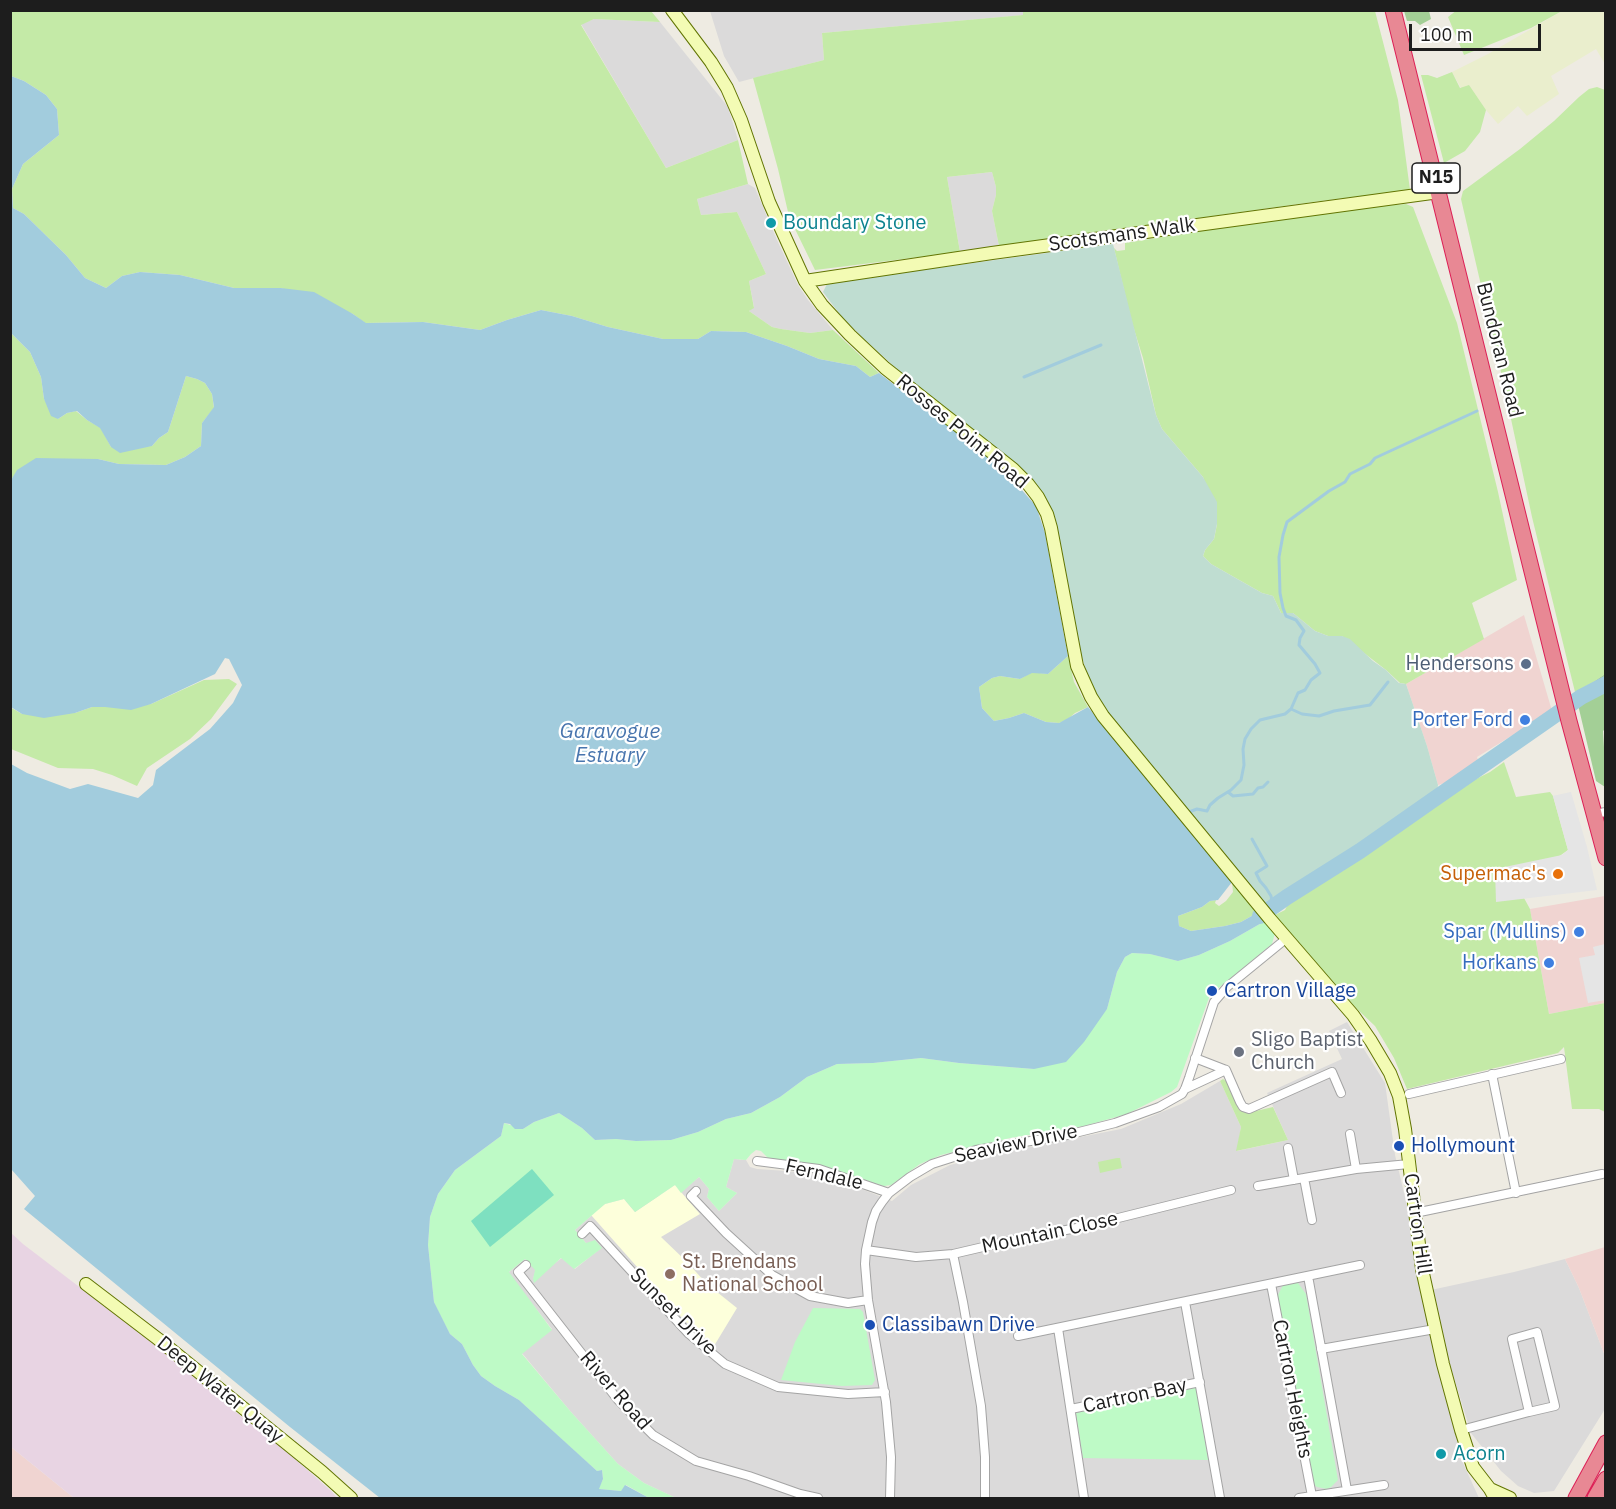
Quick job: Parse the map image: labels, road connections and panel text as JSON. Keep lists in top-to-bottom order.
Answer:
{
  "streets": {
    "highway": ["N15", "Bundoran Road"],
    "main road": [
      "Scotsmans Walk",
      "Rosses Point Road",
      "Cartron Hill",
      "Deep Water Quay"
    ],
    "street": [
      "Seaview Drive",
      "Ferndale",
      "Mountain Close",
      "Sunset Drive",
      "Cartron Heights",
      "River Road",
      "Cartron Bay"
    ]
  },
  "crossings": [
    ["N15", "Bundoran Road"],
    ["Scotsmans Walk", "Bundoran Road"],
    ["Scotsmans Walk", "Rosses Point Road"],
    ["Rosses Point Road", "Cartron Hill"],
    ["Seaview Drive", "Ferndale"],
    ["Seaview Drive", "Mountain Close"],
    ["Seaview Drive", "Sunset Drive"],
    ["Cartron Hill", "Cartron Heights"]
  ],
  "water": ["Garavogue Estuary"],
  "places": [
    "Boundary Stone",
    "Hendersons",
    "Porter Ford",
    "Supermac's",
    "Spar (Mullins)",
    "Horkans",
    "Cartron Village",
    "Sligo Baptist Church",
    "Hollymount",
    "St. Brendans National School",
    "Classibawn Drive",
    "Acorn"
  ],
  "scale_bar": "100 m"
}
